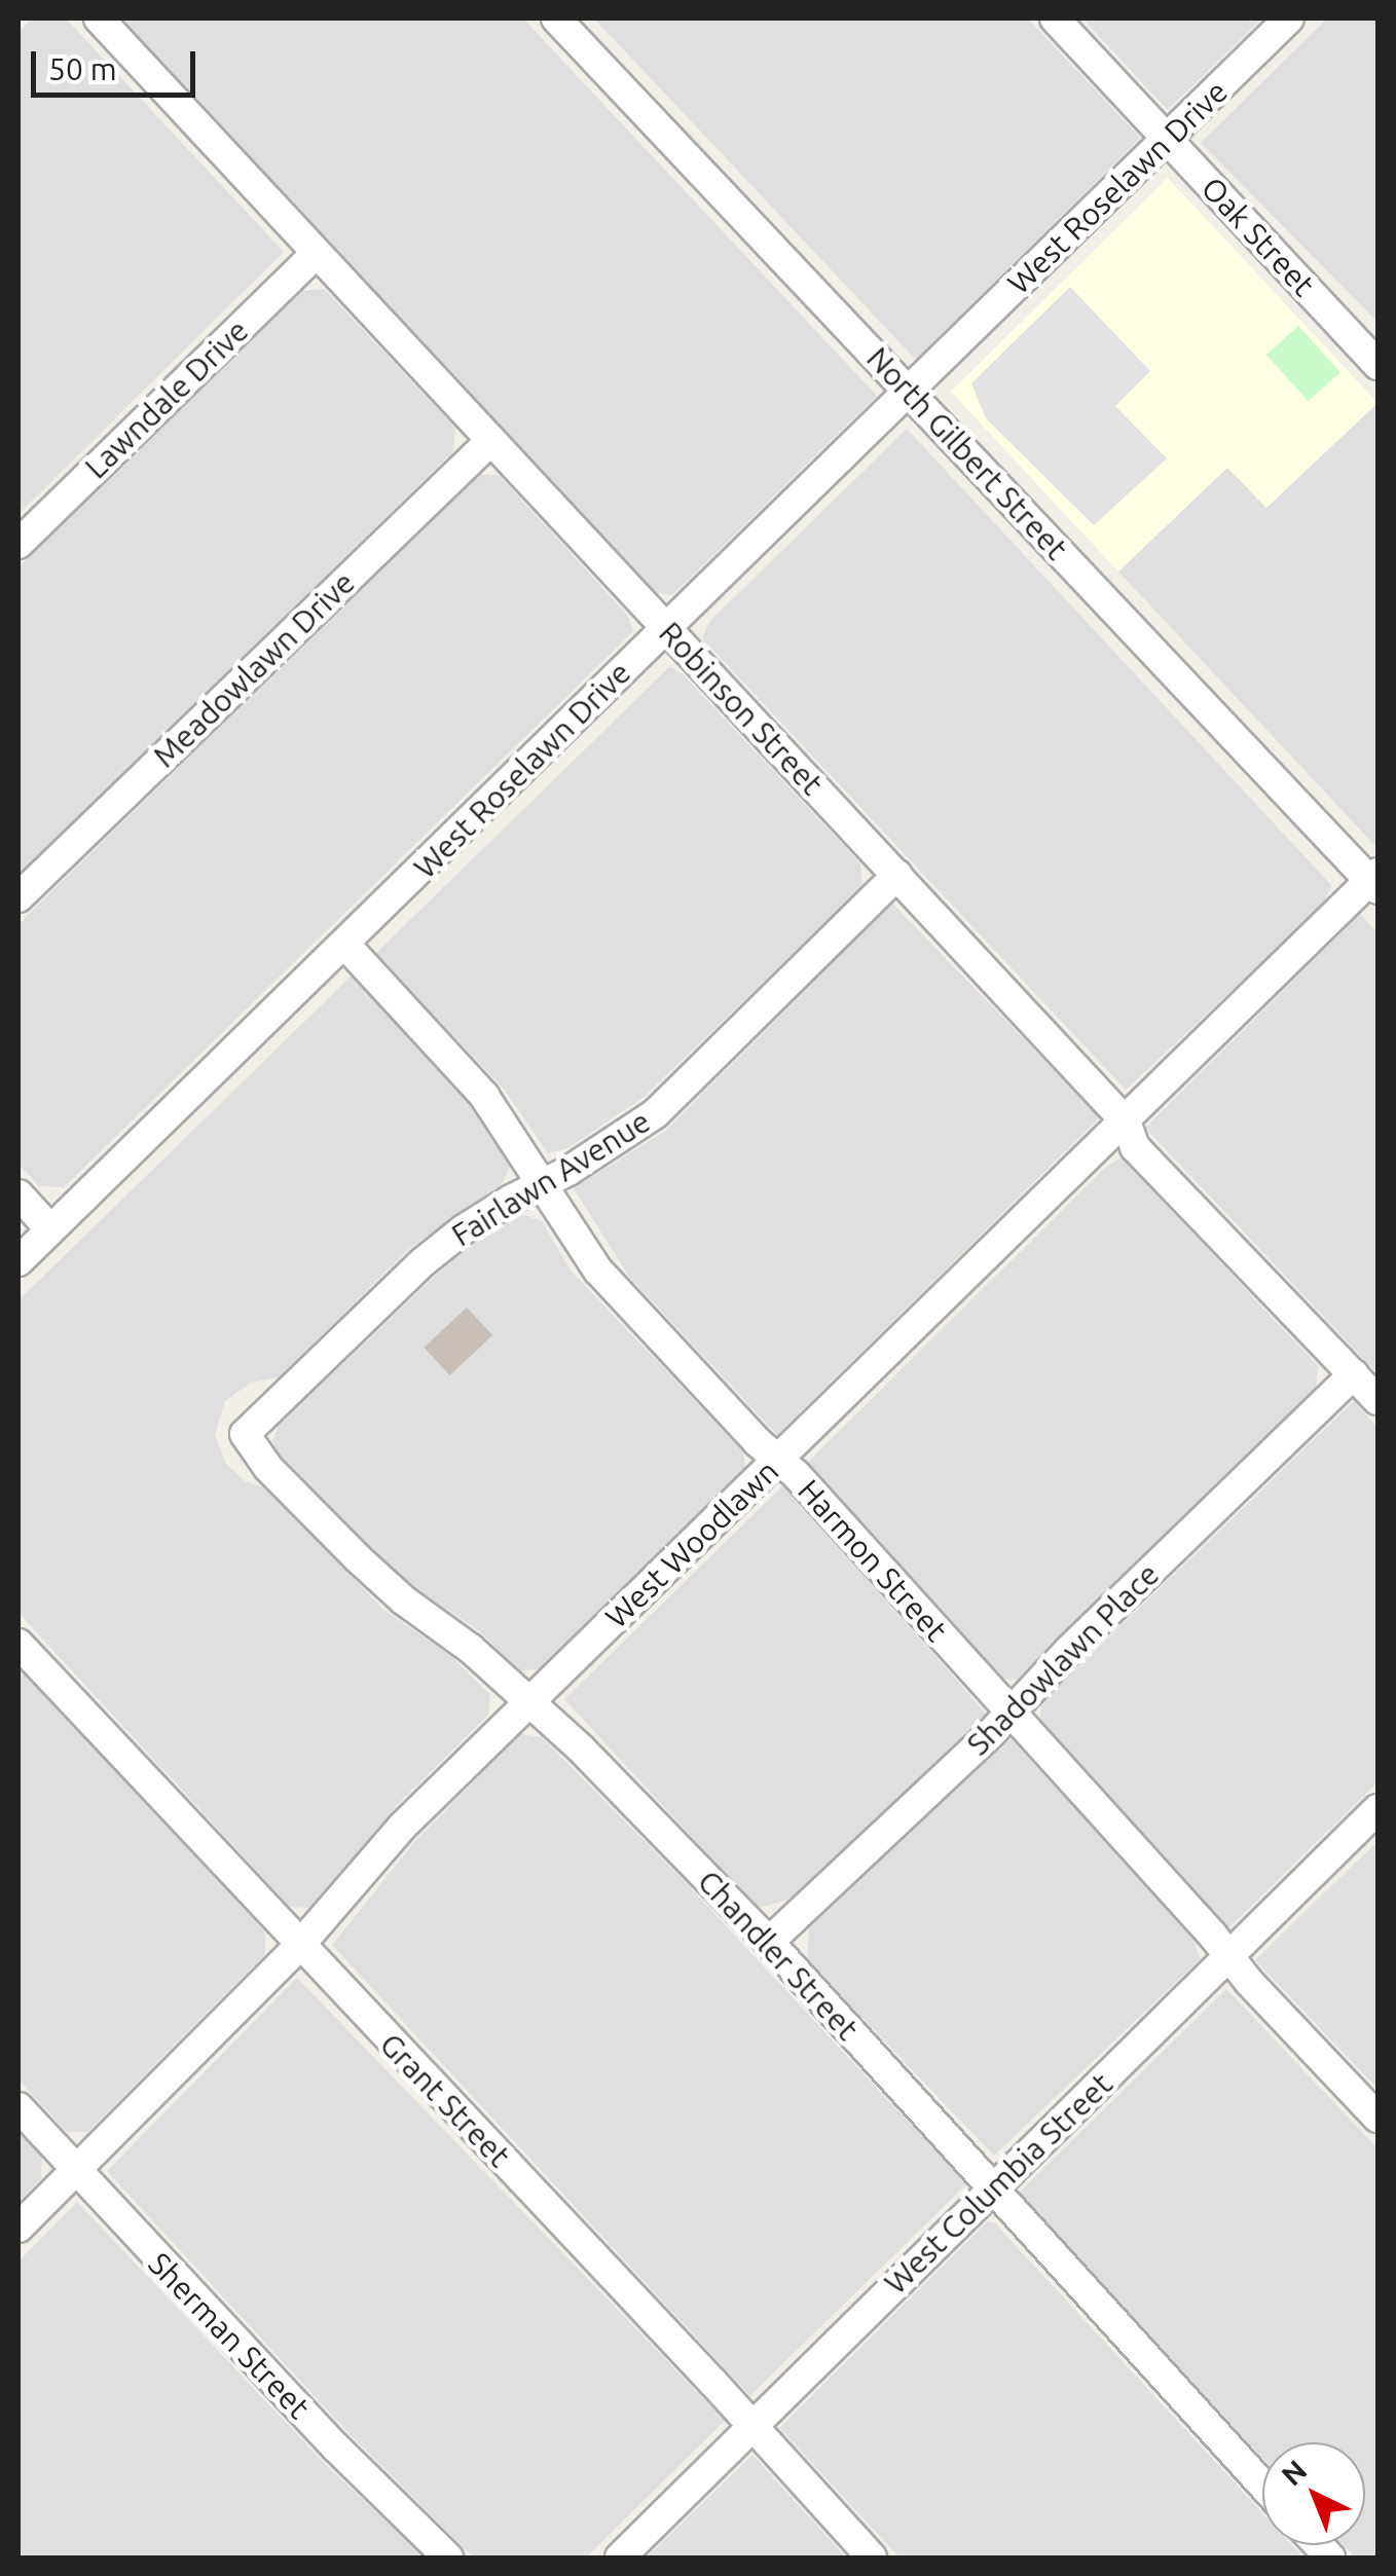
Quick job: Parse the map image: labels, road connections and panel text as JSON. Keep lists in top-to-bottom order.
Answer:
{
  "streets": {
    "street": [
      "West Roselawn Drive",
      "Oak Street",
      "Lawndale Drive",
      "North Gilbert Street",
      "Meadowlawn Drive",
      "Robinson Street",
      "Fairlawn Avenue",
      "West Woodlawn",
      "Harmon Street",
      "Shadowlawn Place",
      "Chandler Street",
      "Grant Street",
      "West Columbia Street",
      "Sherman Street"
    ]
  },
  "crossings": [
    ["West Roselawn Drive", "Oak Street"],
    ["West Roselawn Drive", "North Gilbert Street"],
    ["West Roselawn Drive", "Robinson Street"],
    ["West Roselawn Drive", "Harmon Street"],
    ["Lawndale Drive", "Robinson Street"],
    ["North Gilbert Street", "West Woodlawn"],
    ["Meadowlawn Drive", "Robinson Street"],
    ["Robinson Street", "Fairlawn Avenue"],
    ["Robinson Street", "West Woodlawn"],
    ["Robinson Street", "Shadowlawn Place"],
    ["Fairlawn Avenue", "Harmon Street"],
    ["Fairlawn Avenue", "Chandler Street"],
    ["West Woodlawn", "Harmon Street"],
    ["West Woodlawn", "Chandler Street"],
    ["West Woodlawn", "Grant Street"],
    ["West Woodlawn", "Sherman Street"],
    ["Harmon Street", "Shadowlawn Place"],
    ["Harmon Street", "West Columbia Street"],
    ["Shadowlawn Place", "Chandler Street"],
    ["Chandler Street", "West Columbia Street"],
    ["Grant Street", "West Columbia Street"]
  ],
  "scale_bar": "50 m",
  "north": "top left"
}
